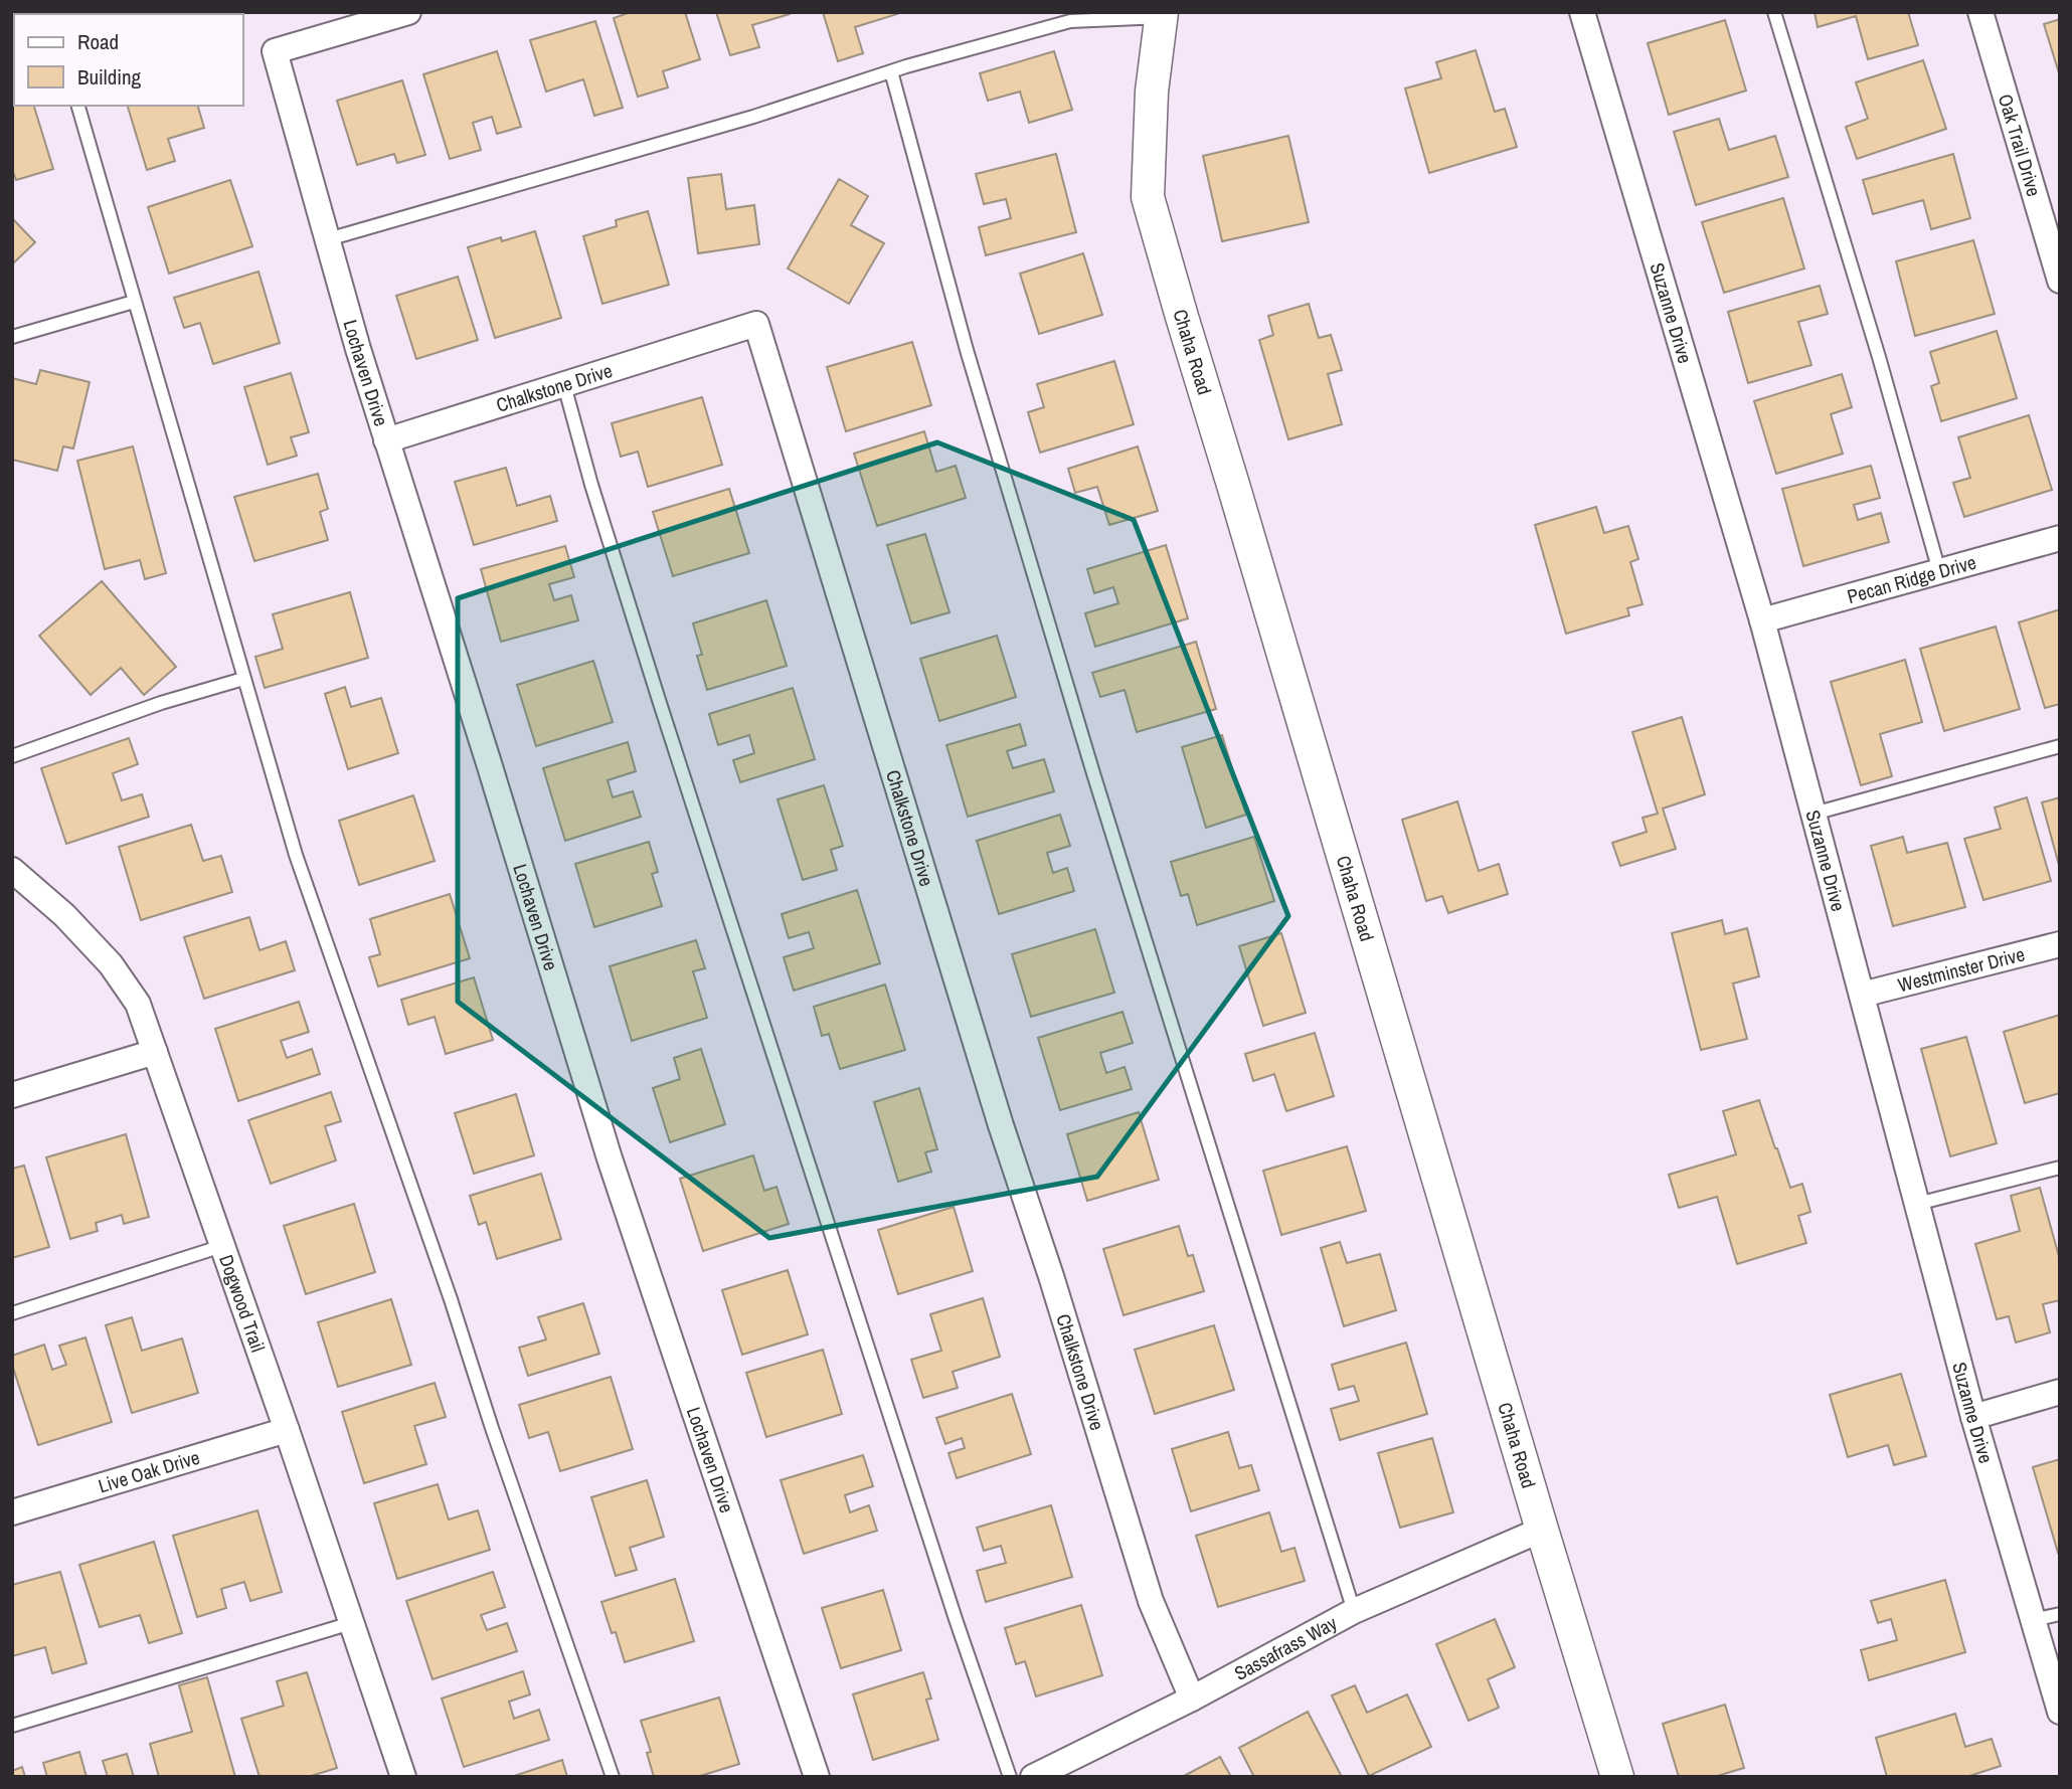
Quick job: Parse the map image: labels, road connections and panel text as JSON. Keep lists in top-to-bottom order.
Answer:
{
  "streets": {
    "street": [
      "Oak Trail Drive",
      "Suzanne Drive",
      "Chaha Road",
      "Lochaven Drive",
      "Chalkstone Drive",
      "Pecan Ridge Drive",
      "Westminster Drive",
      "Dogwood Trail",
      "Live Oak Drive",
      "Sassafrass Way"
    ]
  },
  "crossings": [
    ["Suzanne Drive", "Pecan Ridge Drive"],
    ["Suzanne Drive", "Westminster Drive"],
    ["Chaha Road", "Sassafrass Way"],
    ["Lochaven Drive", "Chalkstone Drive"],
    ["Chalkstone Drive", "Sassafrass Way"],
    ["Dogwood Trail", "Live Oak Drive"]
  ],
  "legend": ["Road", "Building"]
}
